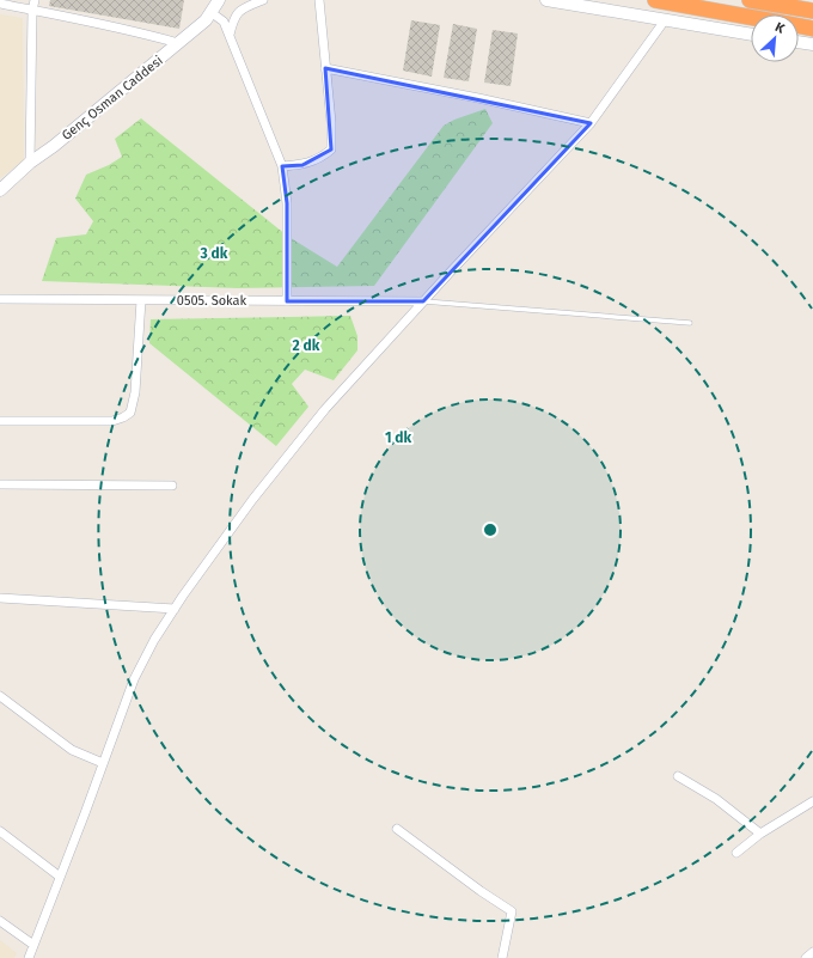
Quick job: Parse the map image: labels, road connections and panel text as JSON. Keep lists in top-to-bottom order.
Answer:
{
  "streets": {
    "street": ["Genç Osman Caddesi", "0505. Sokak"]
  },
  "north": "top right",
  "rings": ["3 dk", "2 dk", "1 dk"]
}
